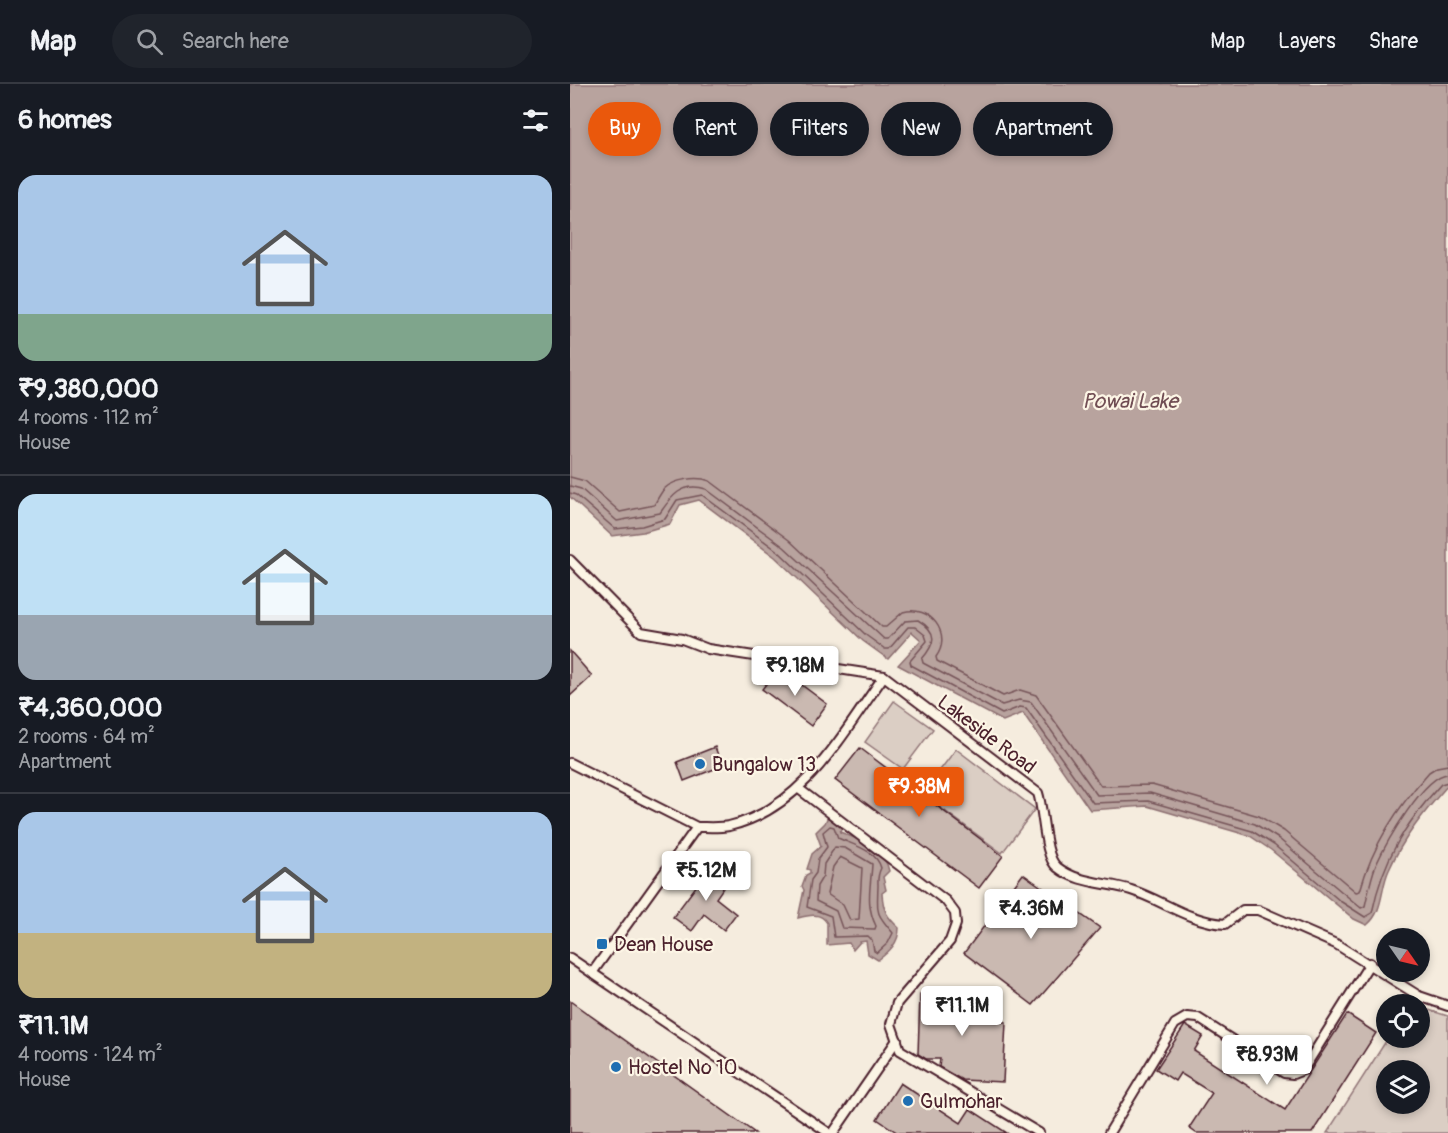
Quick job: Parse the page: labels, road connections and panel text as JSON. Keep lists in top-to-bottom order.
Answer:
{
  "streets": {
    "lane": ["Lakeside Road"]
  },
  "water": ["Powai Lake"],
  "places": {
    "other": ["Bungalow 13", "Hostel No 10", "Gulmohar"],
    "transit": ["Dean House"]
  },
  "north": "bottom right",
  "page": {
    "header": "Map",
    "search": "Search here",
    "nav": ["Map", "Layers", "Share"],
    "heading": "6 homes",
    "chip": [
      "Buy",
      "Rent",
      "Filters",
      "New",
      "Apartment"
    ],
    "list": [
      {
        "name": "₹9,380,000",
        "note": "4 rooms · 112 m² · House"
      },
      {
        "name": "₹4,360,000",
        "note": "2 rooms · 64 m² · Apartment"
      },
      {
        "name": "₹11.1M",
        "note": "4 rooms · 124 m² · House"
      }
    ],
    "price": [
      "₹9.18M",
      "₹9.38M",
      "₹5.12M",
      "₹4.36M",
      "₹11.1M",
      "₹8.93M"
    ]
  }
}
